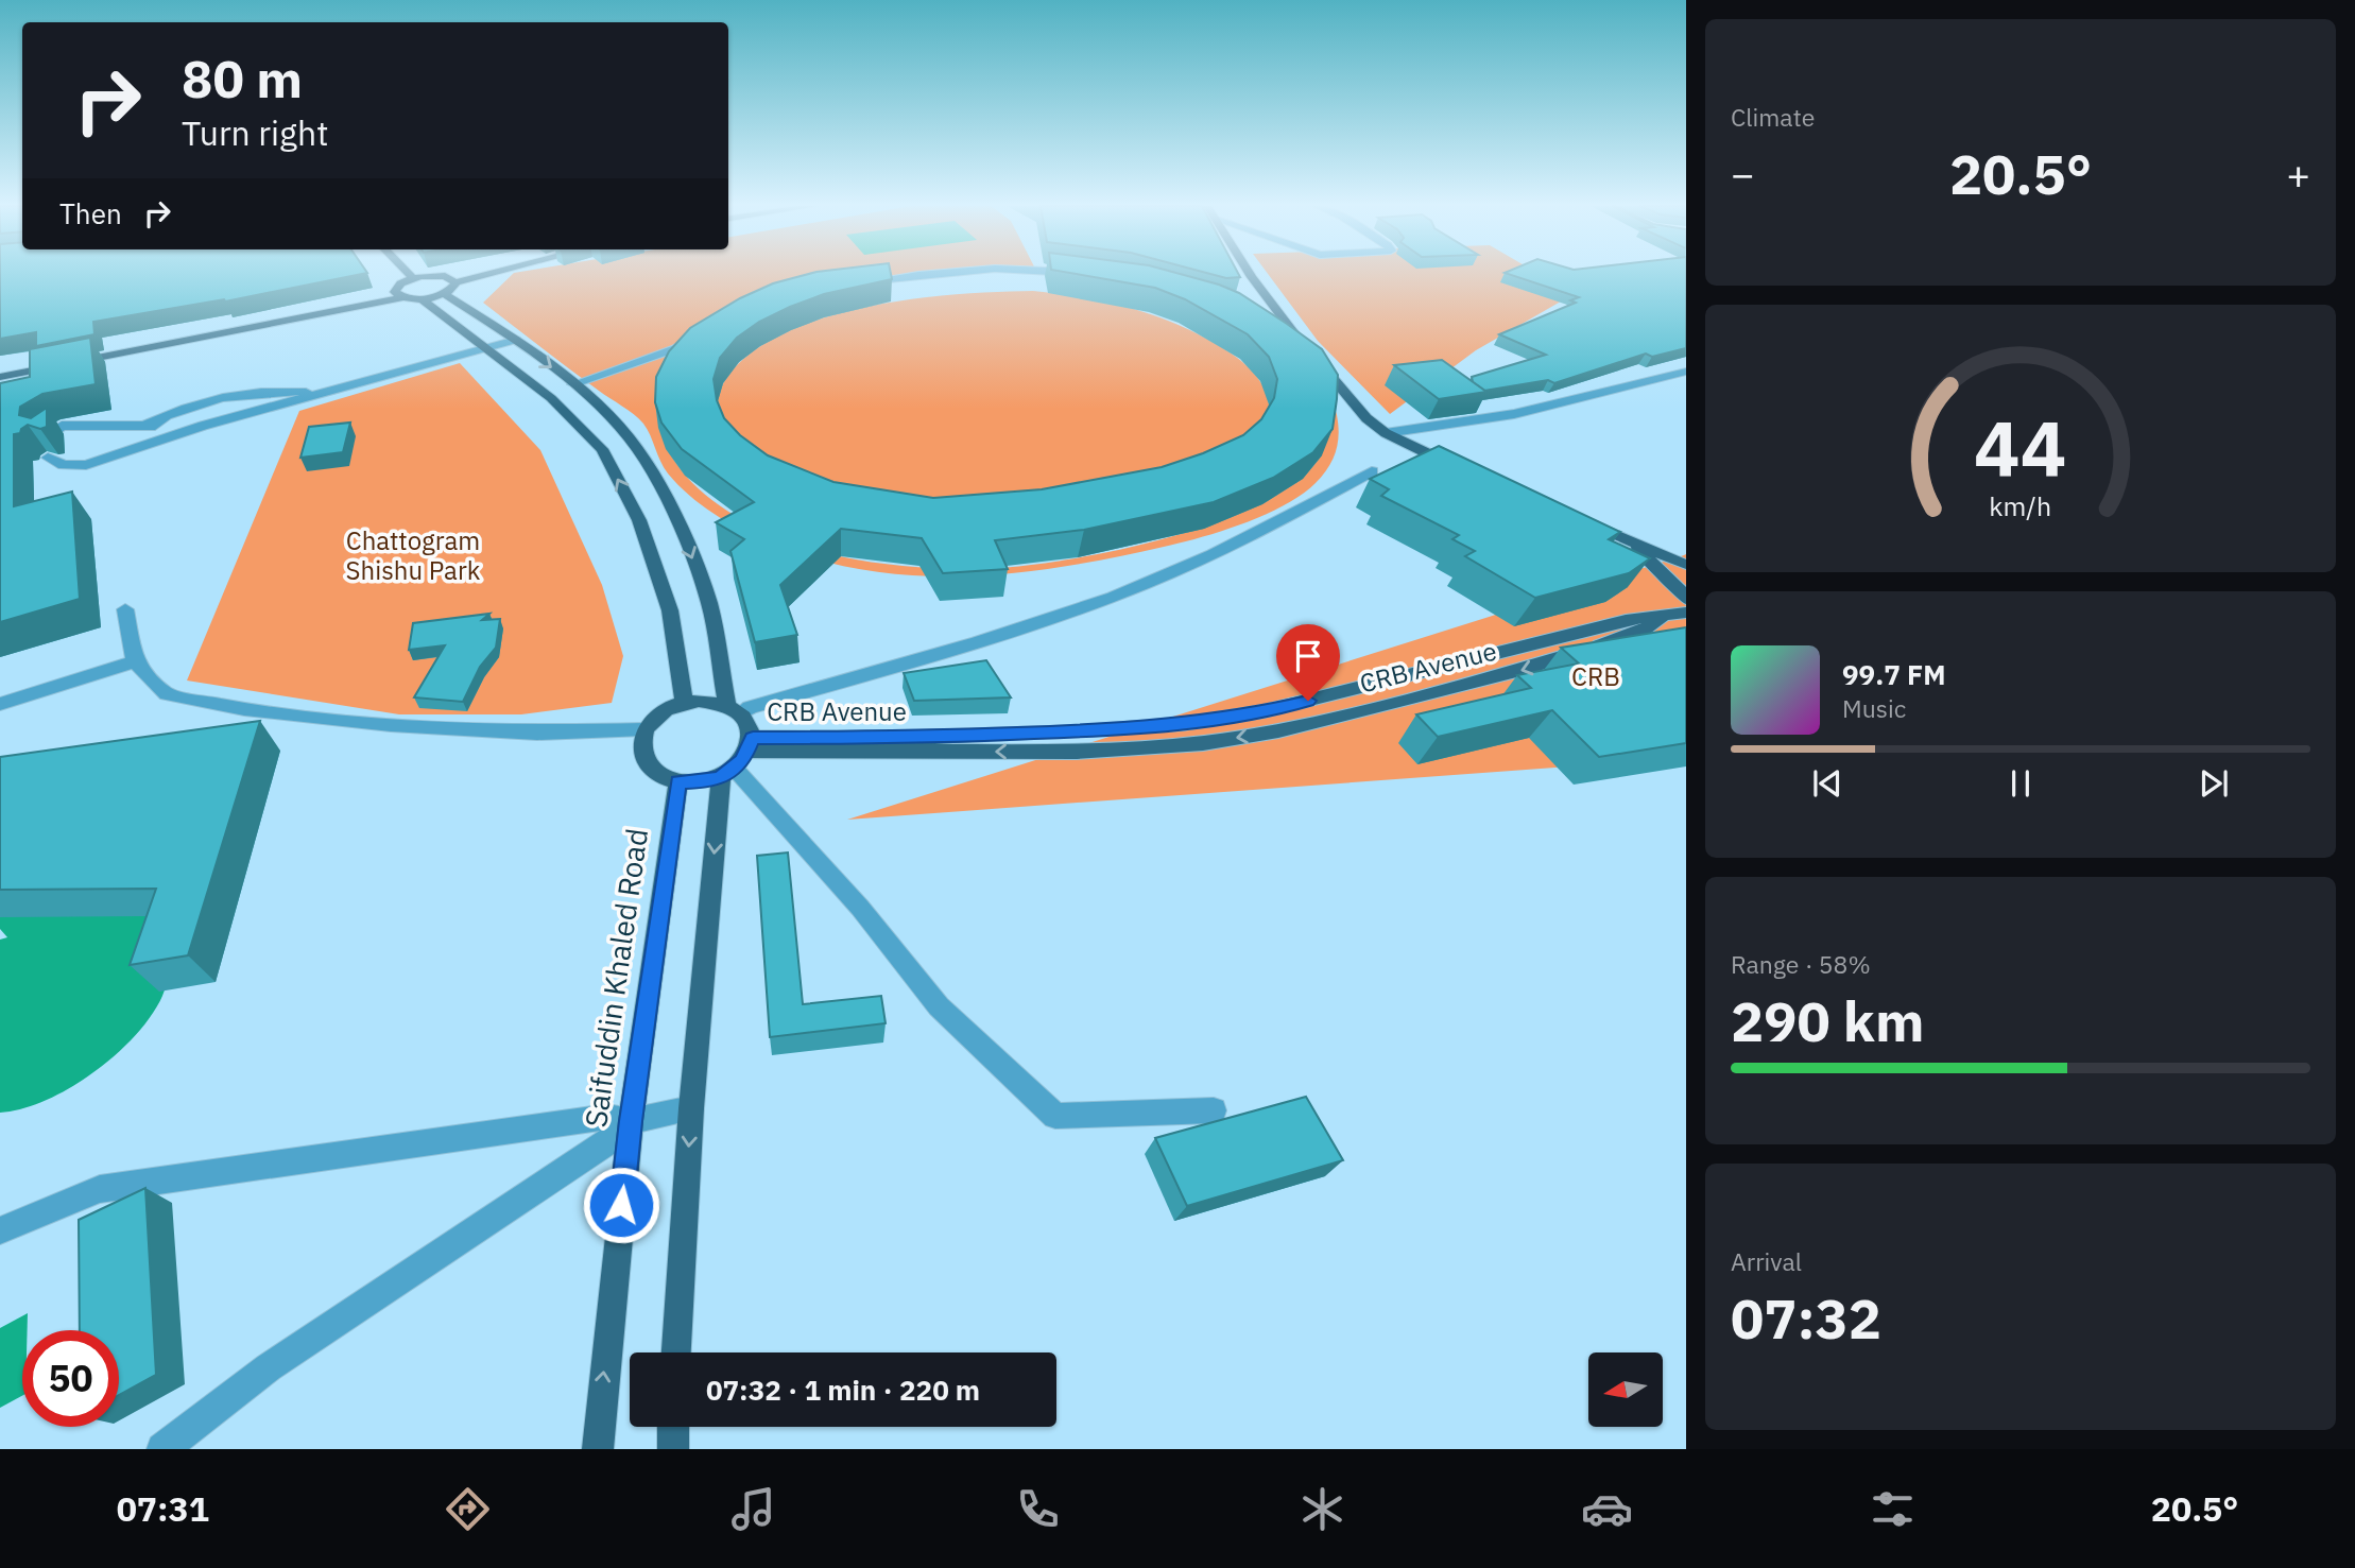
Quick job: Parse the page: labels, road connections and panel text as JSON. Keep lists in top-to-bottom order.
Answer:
{
  "streets": {
    "main road": ["CRB Avenue", "Saifuddin Khaled Road"]
  },
  "crossings": [
    ["CRB Avenue", "Saifuddin Khaled Road"]
  ],
  "parks": ["Chattogram Shishu Park", "CRB"],
  "north": "left",
  "page": {
    "tile": [
      "Climate",
      ["Range · 58%", "290 km"],
      ["Arrival", "07:32"]
    ],
    "turn": ["80 m", "Turn right"],
    "heat": ["−", "20.5°", "+"],
    "then": "Then",
    "song": ["99.7 FM", "Music"],
    "limit": "50",
    "trip": "07:32 · 1 min · 220 m",
    "tabs": ["07:31", "20.5°"],
    "gauge": ["44", "km/h"]
  }
}
